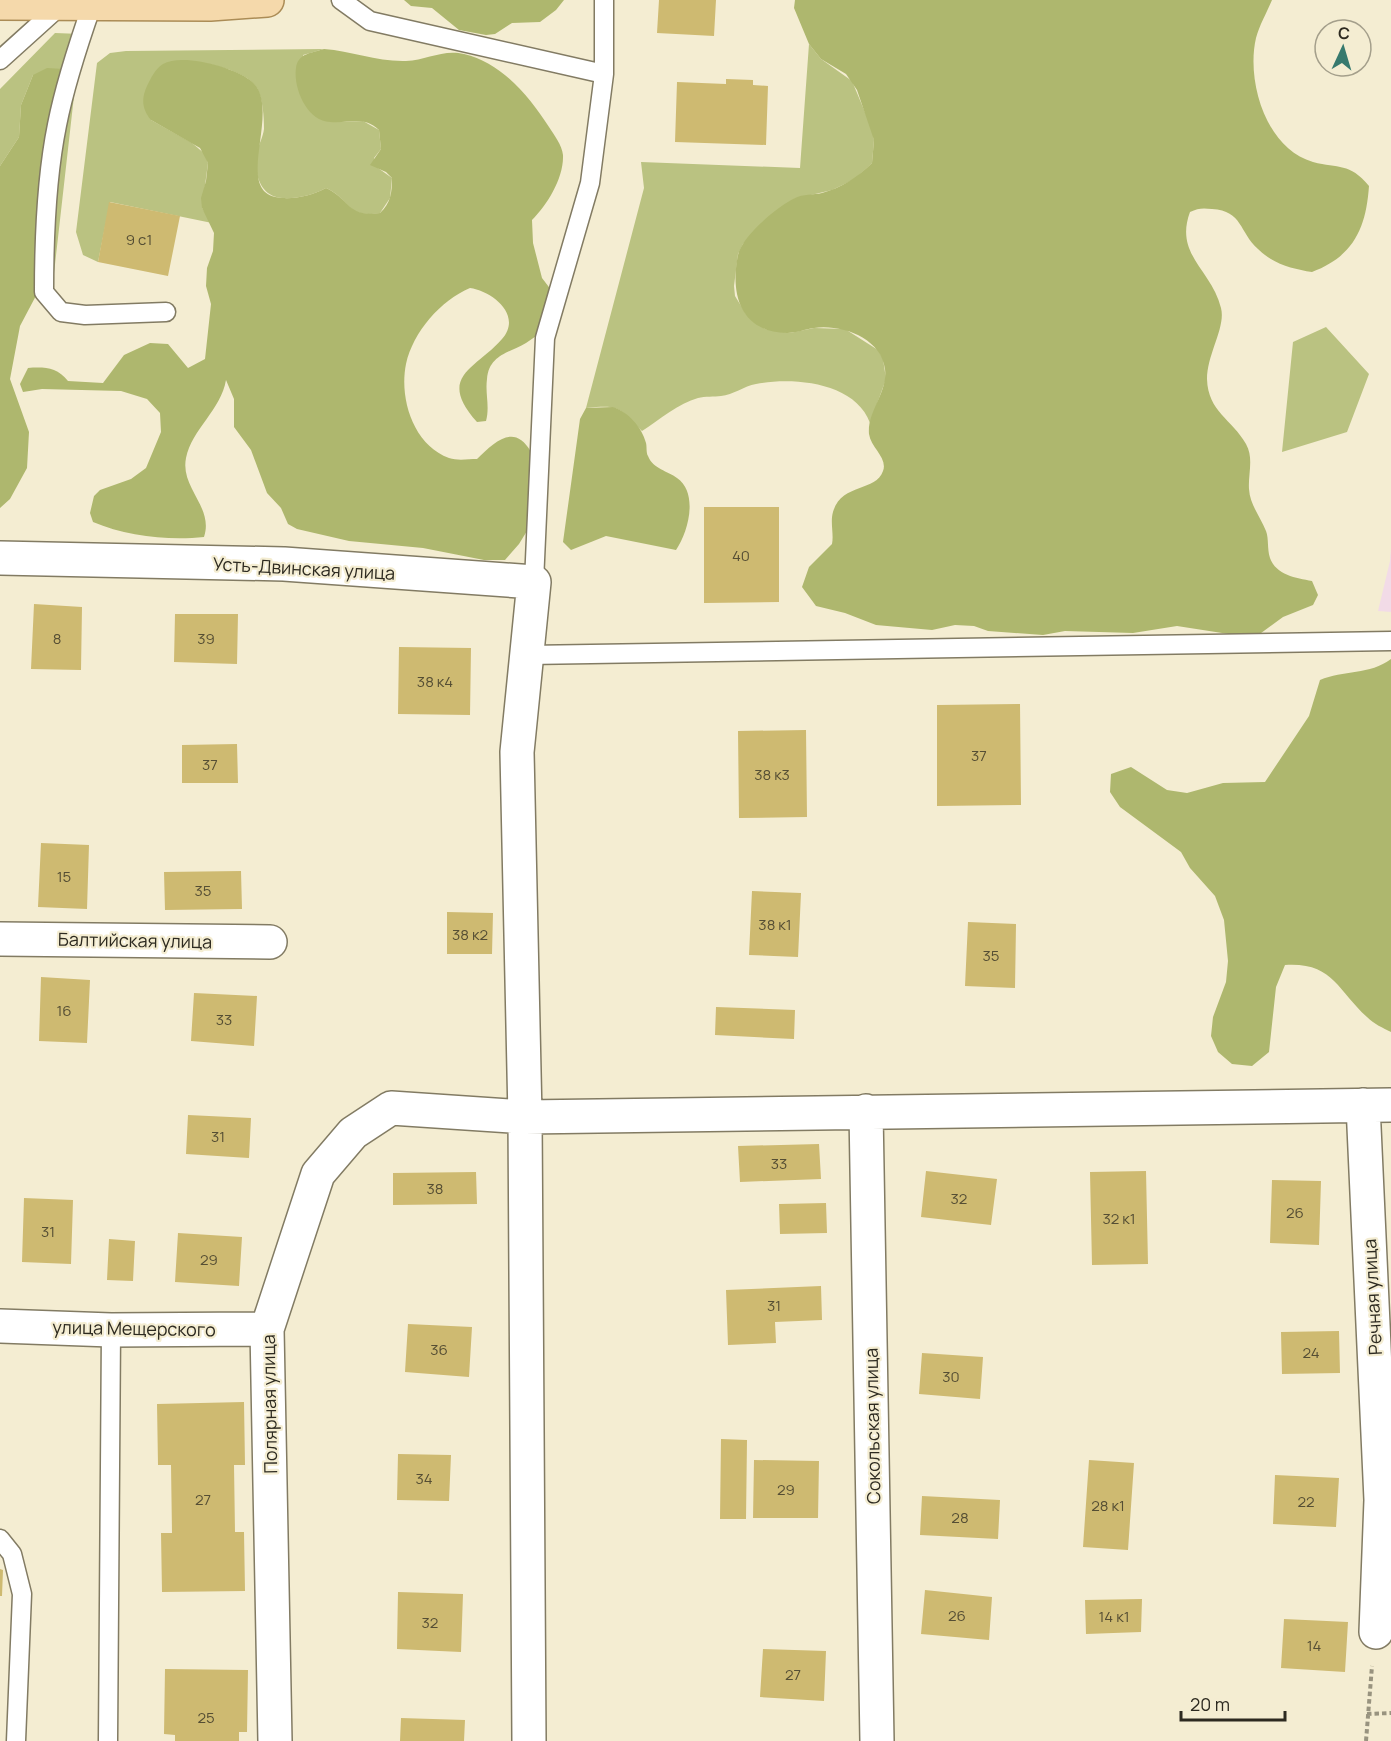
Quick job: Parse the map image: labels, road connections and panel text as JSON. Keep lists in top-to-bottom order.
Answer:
{
  "streets": {
    "street": [
      "Усть-Двинская улица",
      "Балтийская улица",
      "Речная улица",
      "улица Мещерского",
      "Полярная улица",
      "Сокольская улица"
    ]
  },
  "crossings": [
    ["улица Мещерского", "Полярная улица"]
  ],
  "house_numbers": [
    "9 с1",
    "40",
    "8",
    "39",
    "38 к4",
    "37",
    "37",
    "38 к3",
    "15",
    "35",
    "38 к1",
    "38 к2",
    "35",
    "16",
    "33",
    "31",
    "33",
    "38",
    "32",
    "26",
    "32 к1",
    "31",
    "29",
    "31",
    "36",
    "24",
    "30",
    "34",
    "29",
    "27",
    "22",
    "28 к1",
    "28",
    "26",
    "14 к1",
    "32",
    "14",
    "27",
    "25"
  ],
  "scale_bar": "20 m",
  "north": "top"
}
